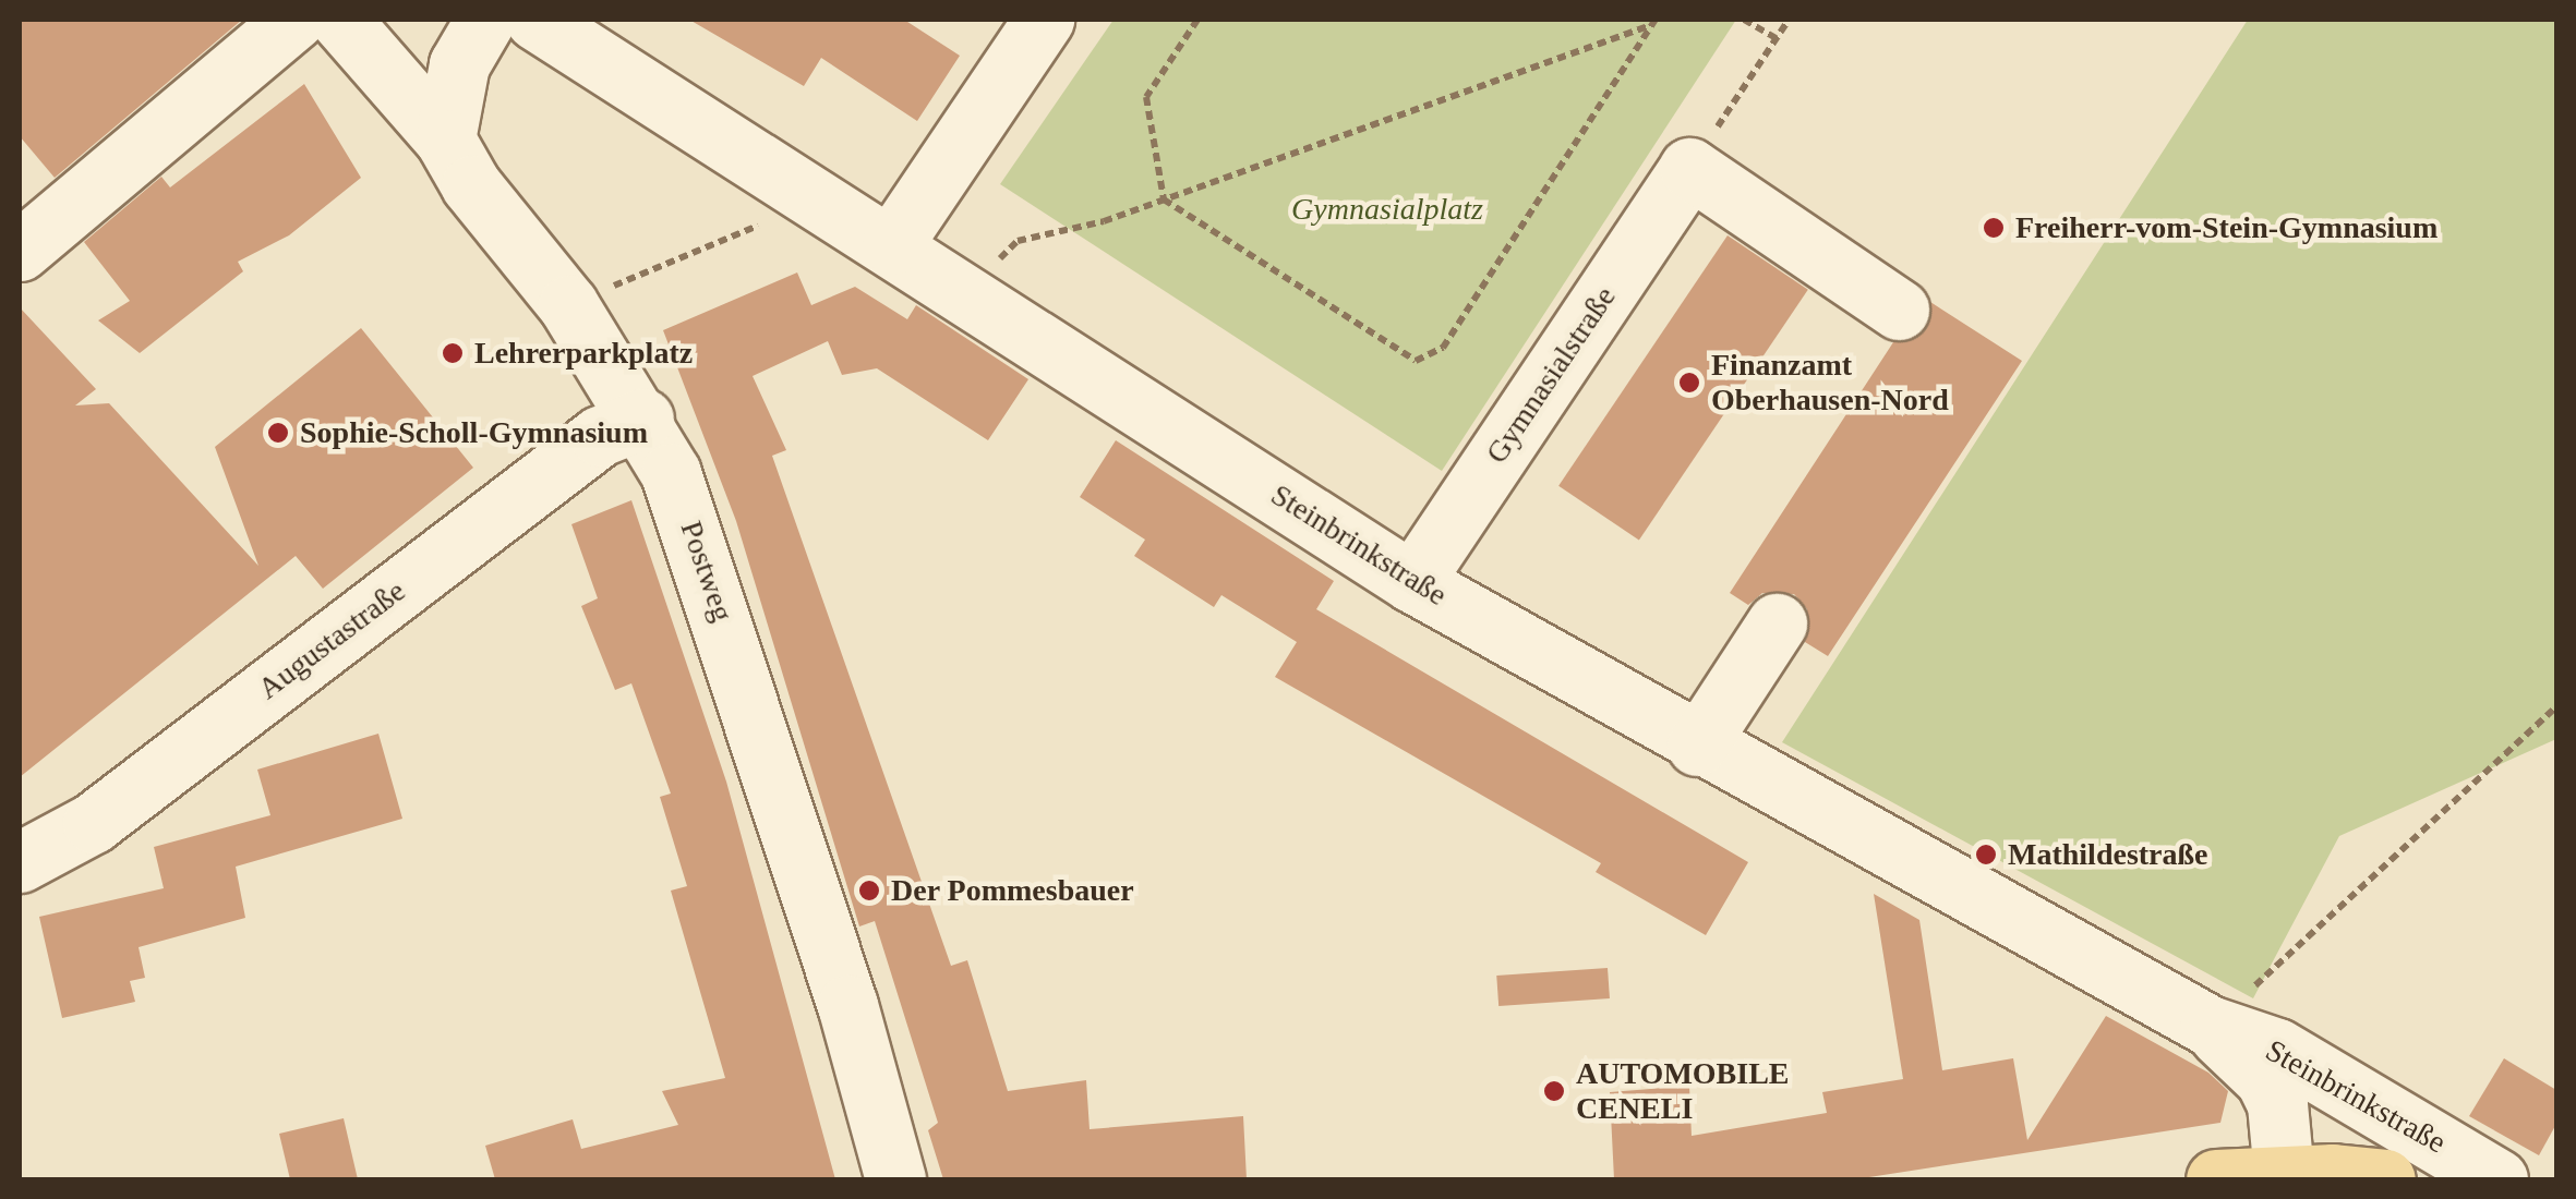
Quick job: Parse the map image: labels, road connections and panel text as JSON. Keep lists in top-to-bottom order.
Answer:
{
  "streets": {
    "street": [
      "Gymnasialstraße",
      "Steinbrinkstraße",
      "Postweg",
      "Augustastraße"
    ]
  },
  "crossings": [
    ["Gymnasialstraße", "Steinbrinkstraße"],
    ["Postweg", "Augustastraße"]
  ],
  "parks": ["Gymnasialplatz"],
  "places": [
    "Freiherr-vom-Stein-Gymnasium",
    "Lehrerparkplatz",
    "Finanzamt Oberhausen-Nord",
    "Sophie-Scholl-Gymnasium",
    "Mathildestraße",
    "Der Pommesbauer",
    "AUTOMOBILE CENELI"
  ]
}
